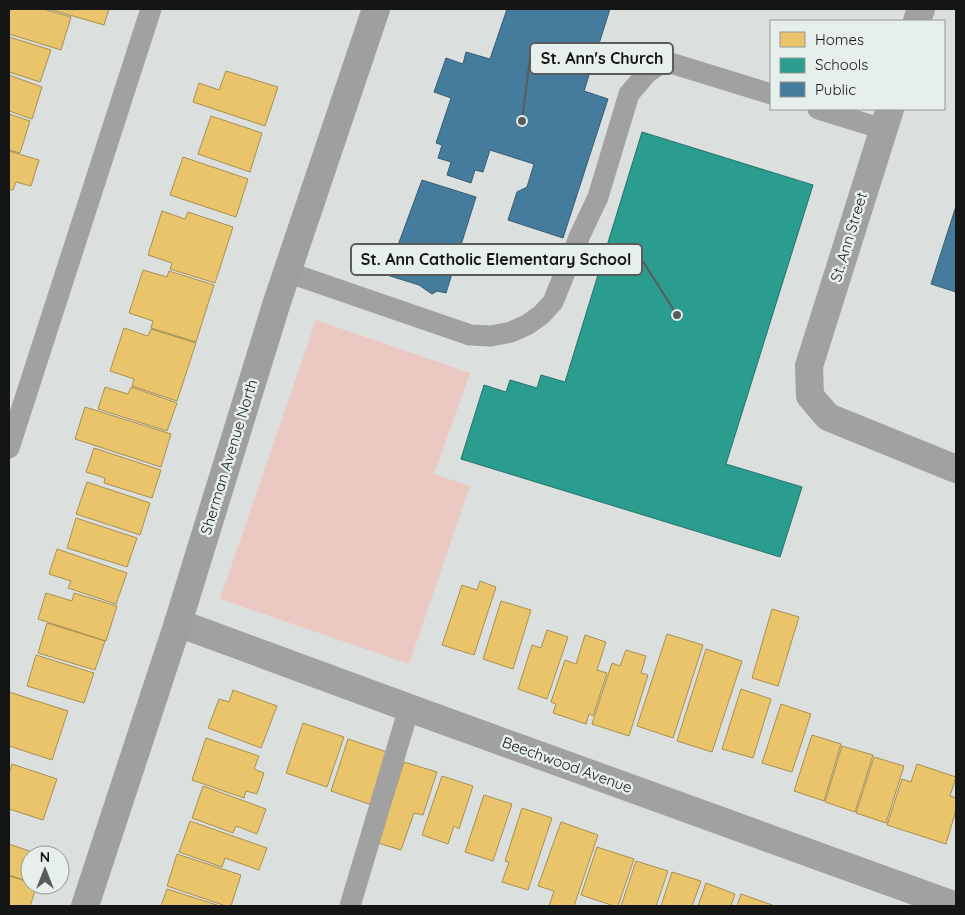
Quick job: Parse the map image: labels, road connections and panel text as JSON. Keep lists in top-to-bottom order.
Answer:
{
  "streets": {
    "street": ["St. Ann Street", "Sherman Avenue North", "Beechwood Avenue"]
  },
  "crossings": [
    ["Sherman Avenue North", "Beechwood Avenue"]
  ],
  "places": ["St. Ann's Church", "St. Ann Catholic Elementary School"],
  "legend": ["Homes", "Schools", "Public"],
  "north": "top"
}
